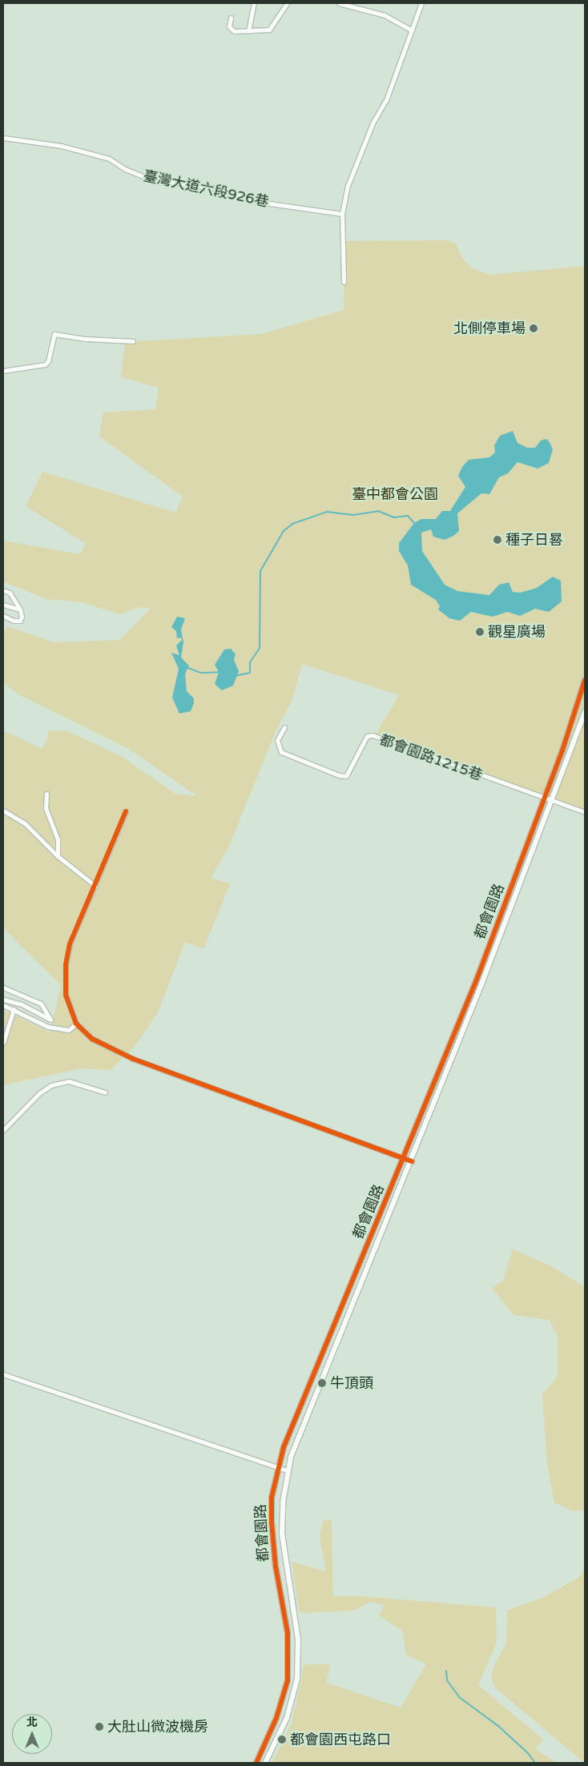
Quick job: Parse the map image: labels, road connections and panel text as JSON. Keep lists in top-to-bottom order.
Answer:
{
  "streets": {
    "street": ["臺灣大道六段926巷", "都會園路1215巷", "都會園路"]
  },
  "crossings": [
    ["都會園路1215巷", "都會園路"]
  ],
  "parks": ["臺中都會公園"],
  "places": [
    "北側停車場",
    "種子日晷",
    "觀星廣場",
    "牛頂頭",
    "大肚山微波機房",
    "都會園西屯路口"
  ],
  "north": "top"
}
